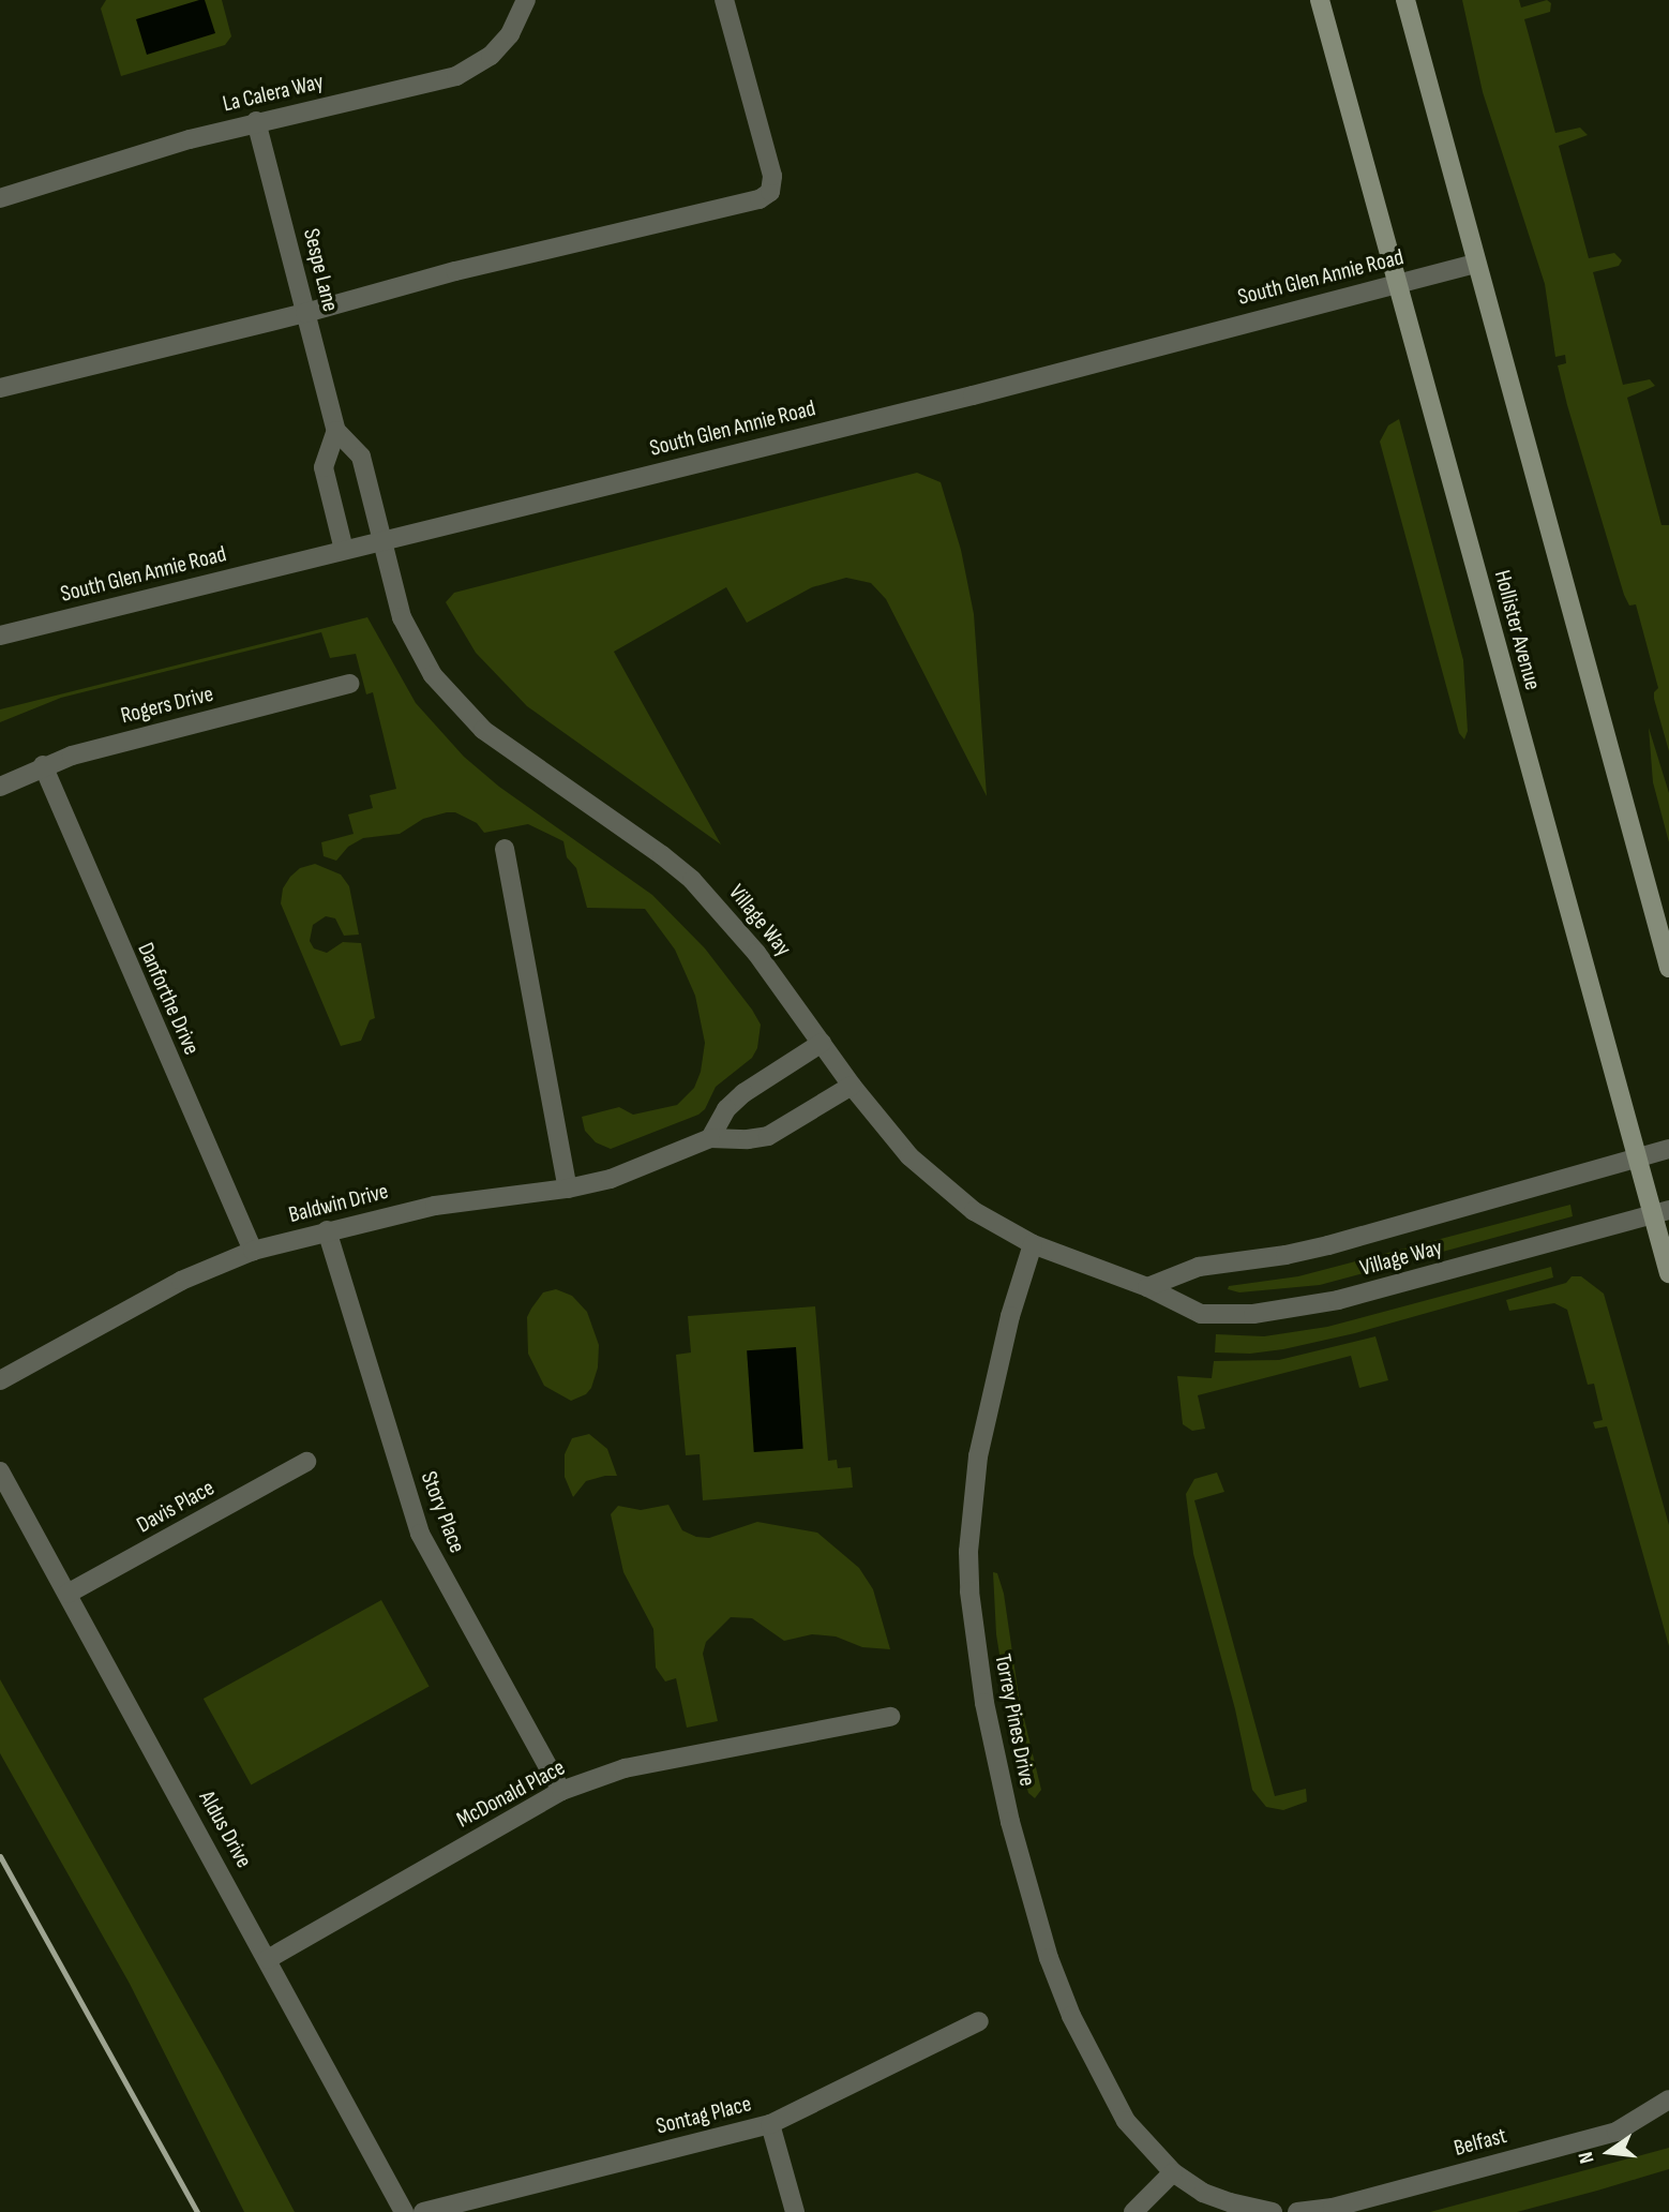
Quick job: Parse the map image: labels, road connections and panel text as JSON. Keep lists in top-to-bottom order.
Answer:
{
  "streets": {
    "main road": ["Hollister Avenue"],
    "street": [
      "La Calera Way",
      "Sespe Lane",
      "South Glen Annie Road",
      "Rogers Drive",
      "Village Way",
      "Danforthe Drive",
      "Baldwin Drive",
      "Davis Place",
      "Story Place",
      "Torrey Pines Drive",
      "McDonald Place",
      "Aldus Drive",
      "Sontag Place",
      "Belfast"
    ]
  },
  "crossings": [
    ["La Calera Way", "Sespe Lane"],
    ["Sespe Lane", "South Glen Annie Road"],
    ["Sespe Lane", "Village Way"],
    ["South Glen Annie Road", "Hollister Avenue"],
    ["South Glen Annie Road", "Village Way"],
    ["Hollister Avenue", "Village Way"],
    ["Rogers Drive", "Danforthe Drive"],
    ["Village Way", "Baldwin Drive"],
    ["Village Way", "Torrey Pines Drive"],
    ["Danforthe Drive", "Baldwin Drive"],
    ["Baldwin Drive", "Story Place"],
    ["Davis Place", "Aldus Drive"],
    ["Story Place", "McDonald Place"],
    ["McDonald Place", "Aldus Drive"]
  ],
  "north": "left"
}
